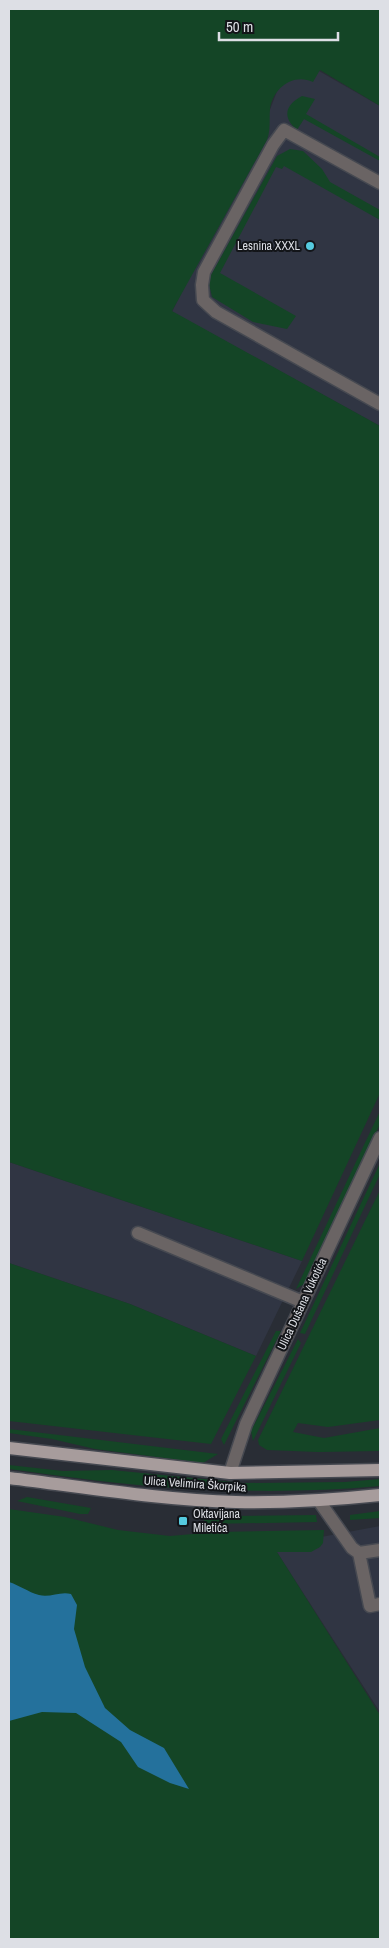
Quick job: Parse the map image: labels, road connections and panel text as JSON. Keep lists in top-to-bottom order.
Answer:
{
  "streets": {
    "main road": ["Ulica Velimira Škorpika"],
    "street": ["Ulica Dušana Vukotića"]
  },
  "crossings": [
    ["Ulica Dušana Vukotića", "Ulica Velimira Škorpika"]
  ],
  "places": {
    "other": ["Lesnina XXXL"],
    "transit": ["Oktavijana Miletića"]
  },
  "scale_bar": "50 m"
}
